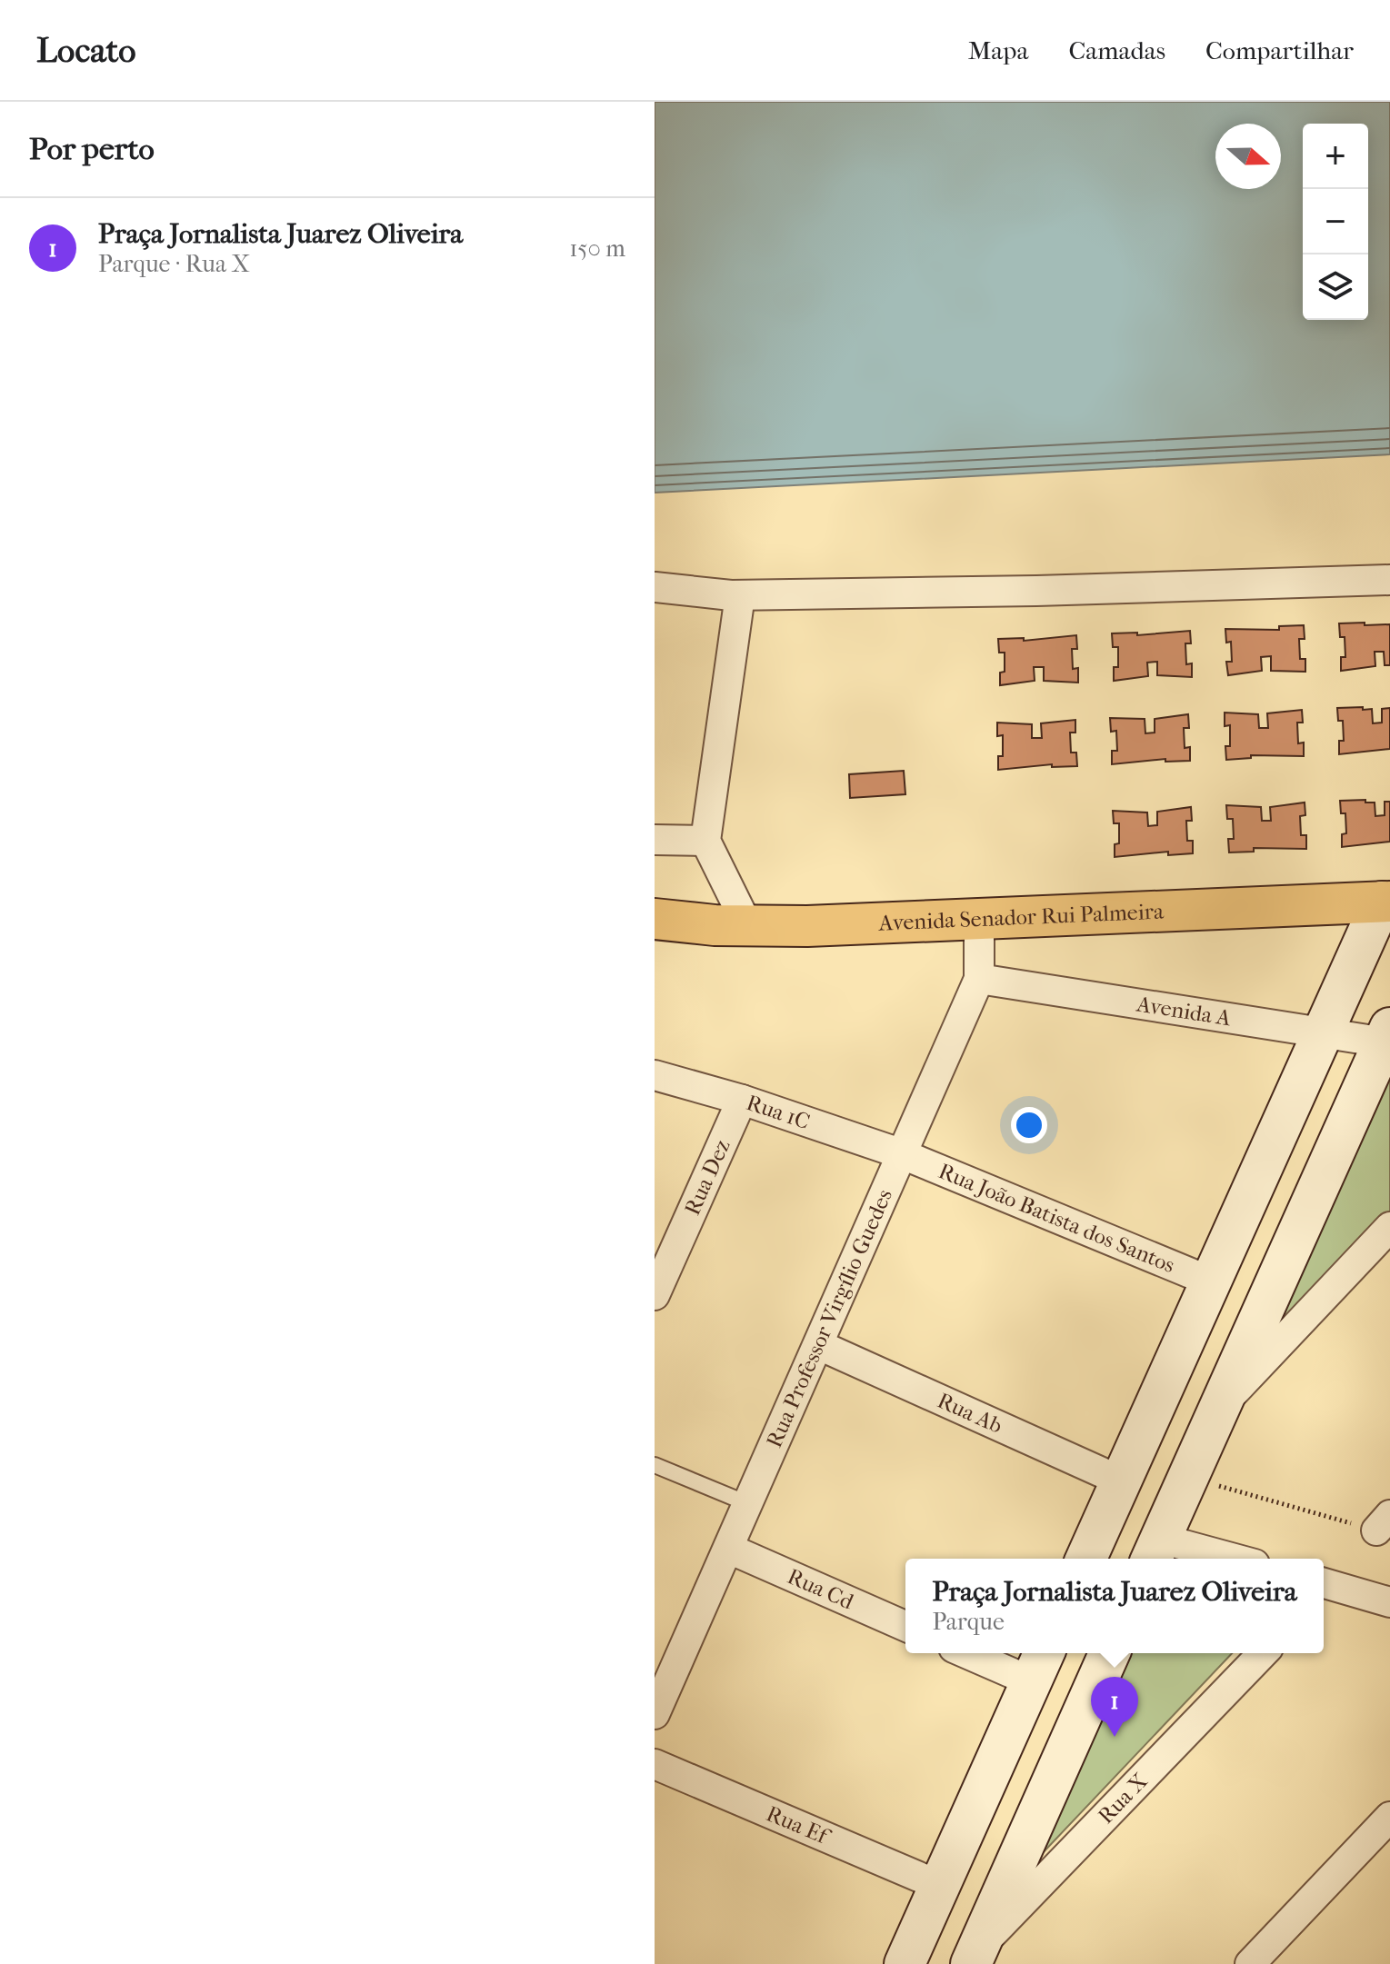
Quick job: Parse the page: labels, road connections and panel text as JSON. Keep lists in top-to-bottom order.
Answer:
{
  "streets": {
    "main road": ["Avenida Senador Rui Palmeira"],
    "street": [
      "Avenida A",
      "Rua 1C",
      "Rua Dez",
      "Rua João Batista dos Santos",
      "Rua Professor Virgílio Guedes",
      "Rua Ab",
      "Rua Cd",
      "Rua X",
      "Rua Ef"
    ]
  },
  "crossings": [
    ["Avenida Senador Rui Palmeira", "Rua Professor Virgílio Guedes"],
    ["Avenida A", "Rua Professor Virgílio Guedes"],
    ["Rua 1C", "Rua Dez"],
    ["Rua 1C", "Rua João Batista dos Santos"],
    ["Rua 1C", "Rua Professor Virgílio Guedes"],
    ["Rua João Batista dos Santos", "Rua Professor Virgílio Guedes"],
    ["Rua Professor Virgílio Guedes", "Rua Ab"],
    ["Rua Professor Virgílio Guedes", "Rua Cd"]
  ],
  "north": "right",
  "page": {
    "header": "Locato",
    "nav": ["Mapa", "Camadas", "Compartilhar"],
    "heading": "Por perto",
    "map_buttons": ["+", "−"],
    "list": [
      {
        "mark": "1",
        "name": "Praça Jornalista Juarez Oliveira",
        "note": "Parque · Rua X",
        "value": "150 m"
      }
    ],
    "popup": ["Praça Jornalista Juarez Oliveira", "Parque"],
    "pins": "1"
  }
}
